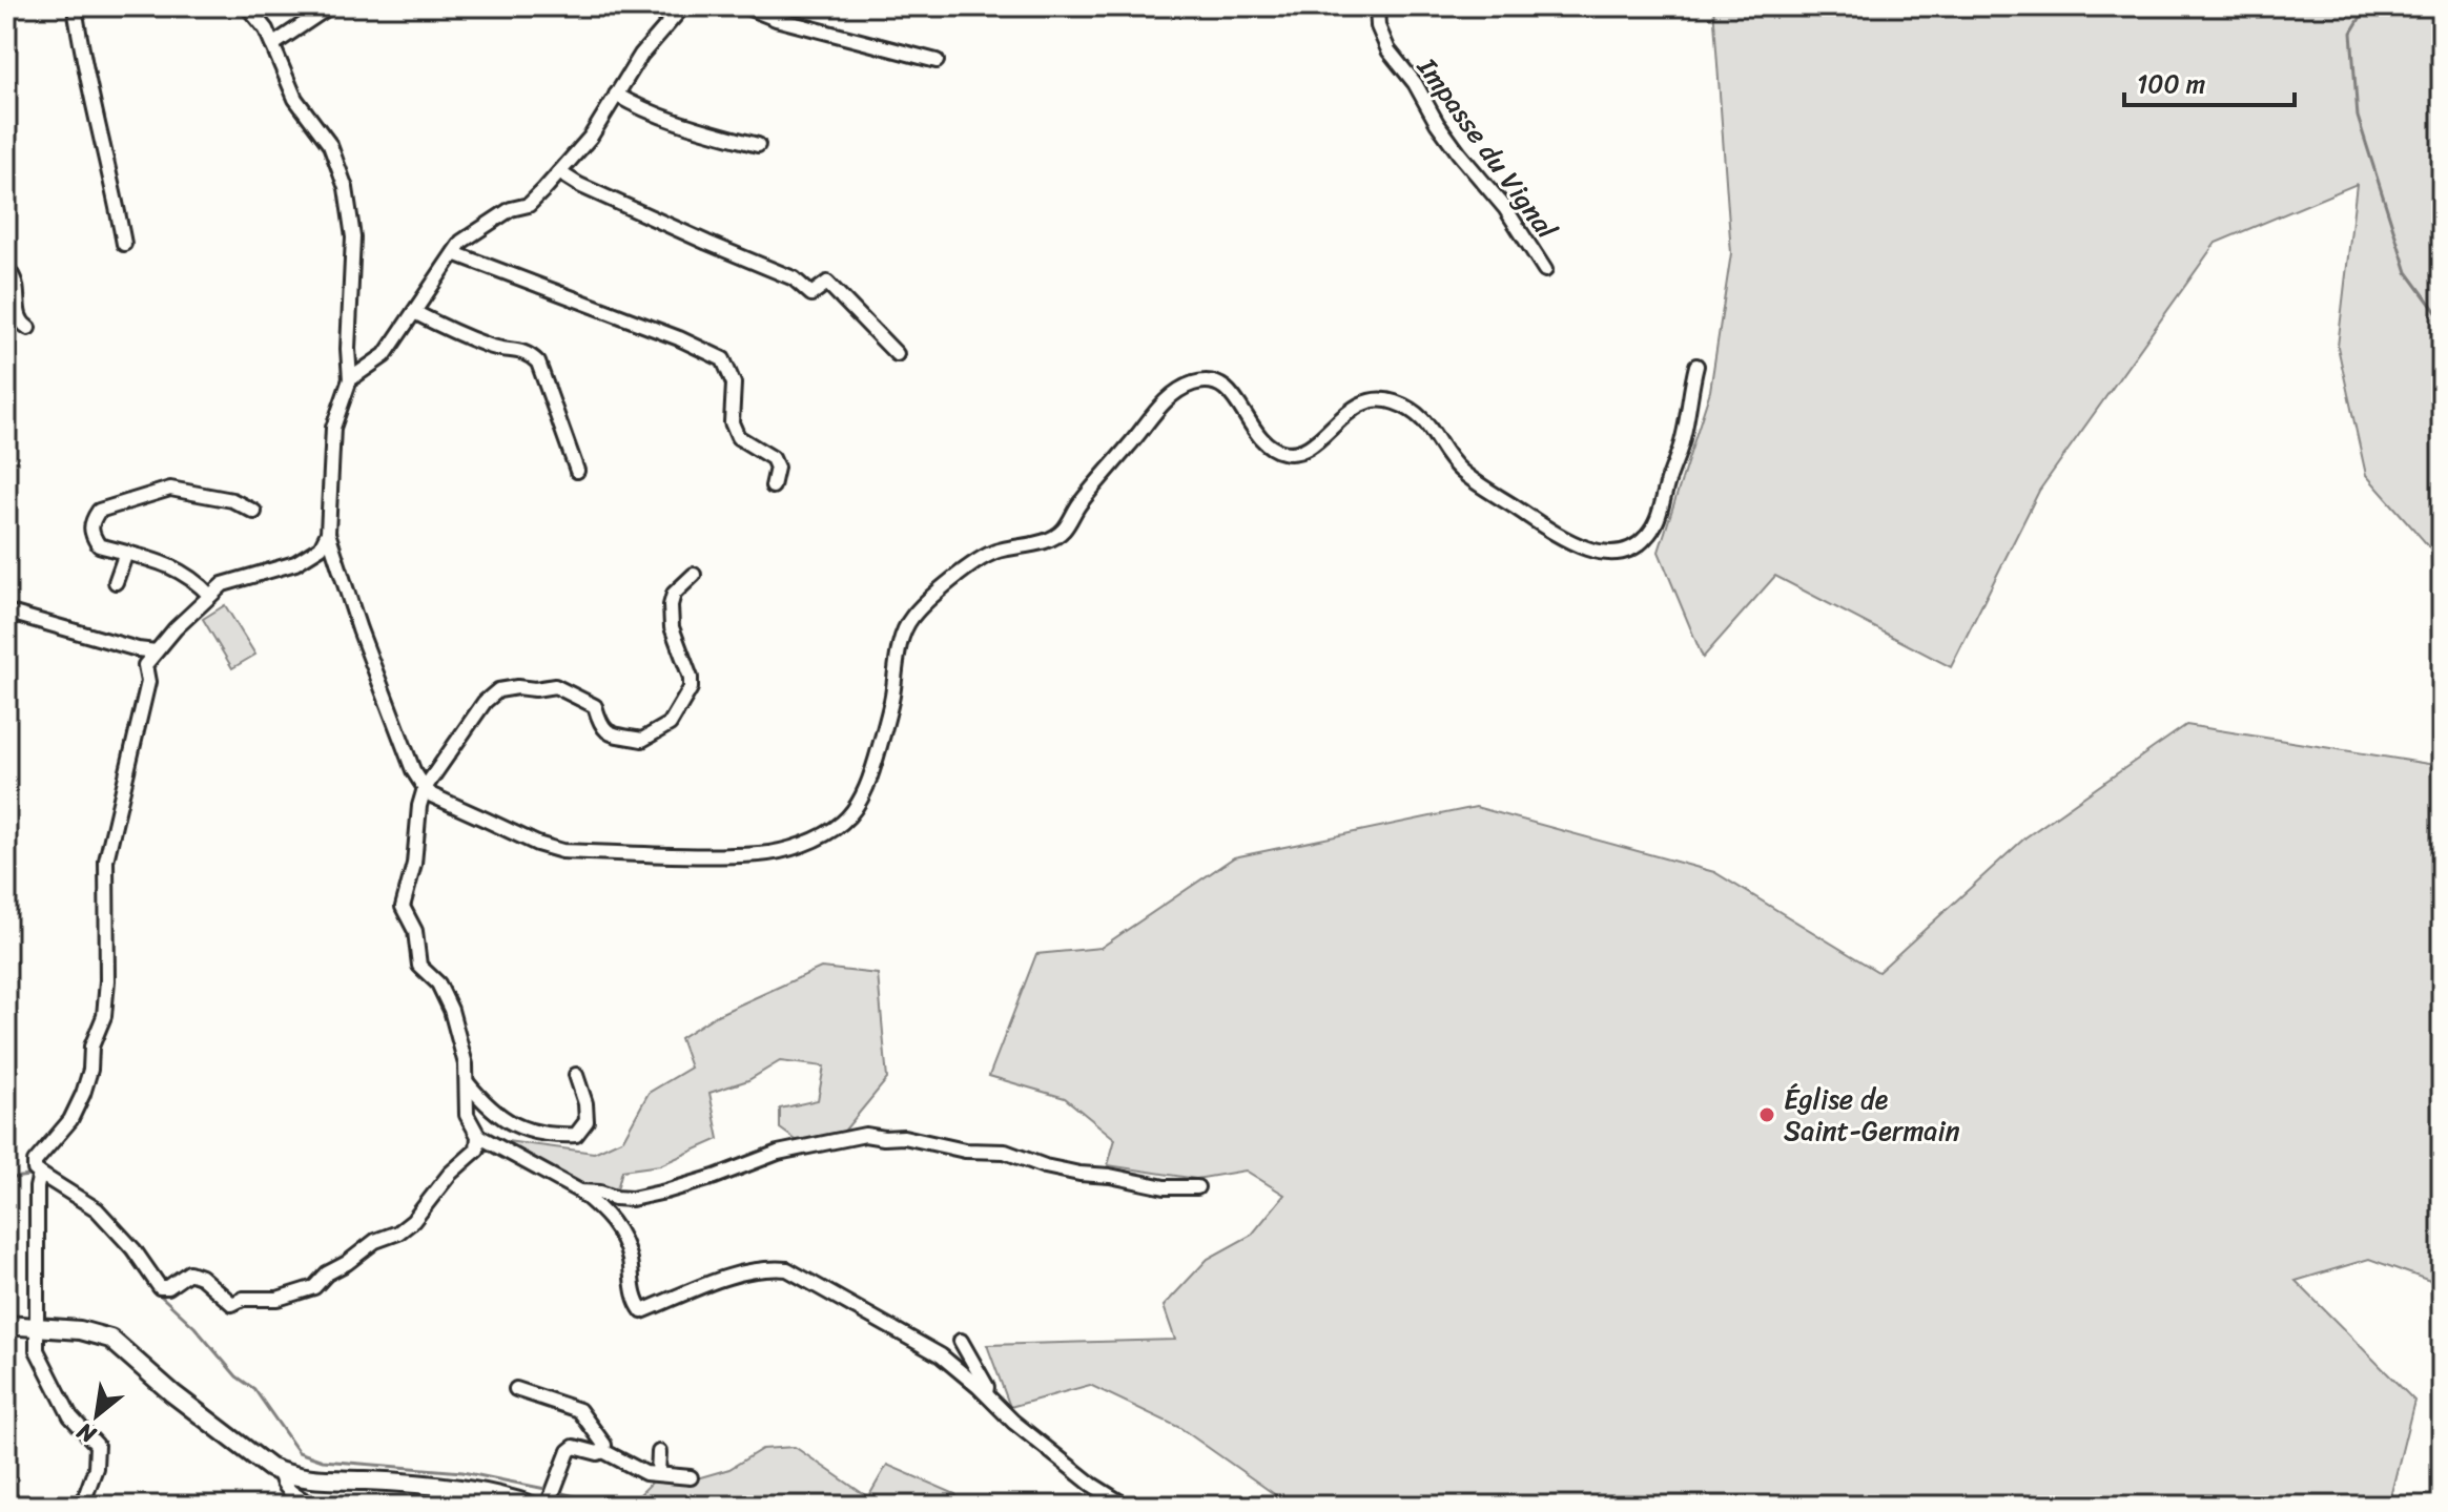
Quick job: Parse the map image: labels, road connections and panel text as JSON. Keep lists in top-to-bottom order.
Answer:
{
  "streets": {
    "street": ["Impasse du Vignal"]
  },
  "places": ["Église de Saint-Germain"],
  "scale_bar": "100 m",
  "north": "bottom left"
}
